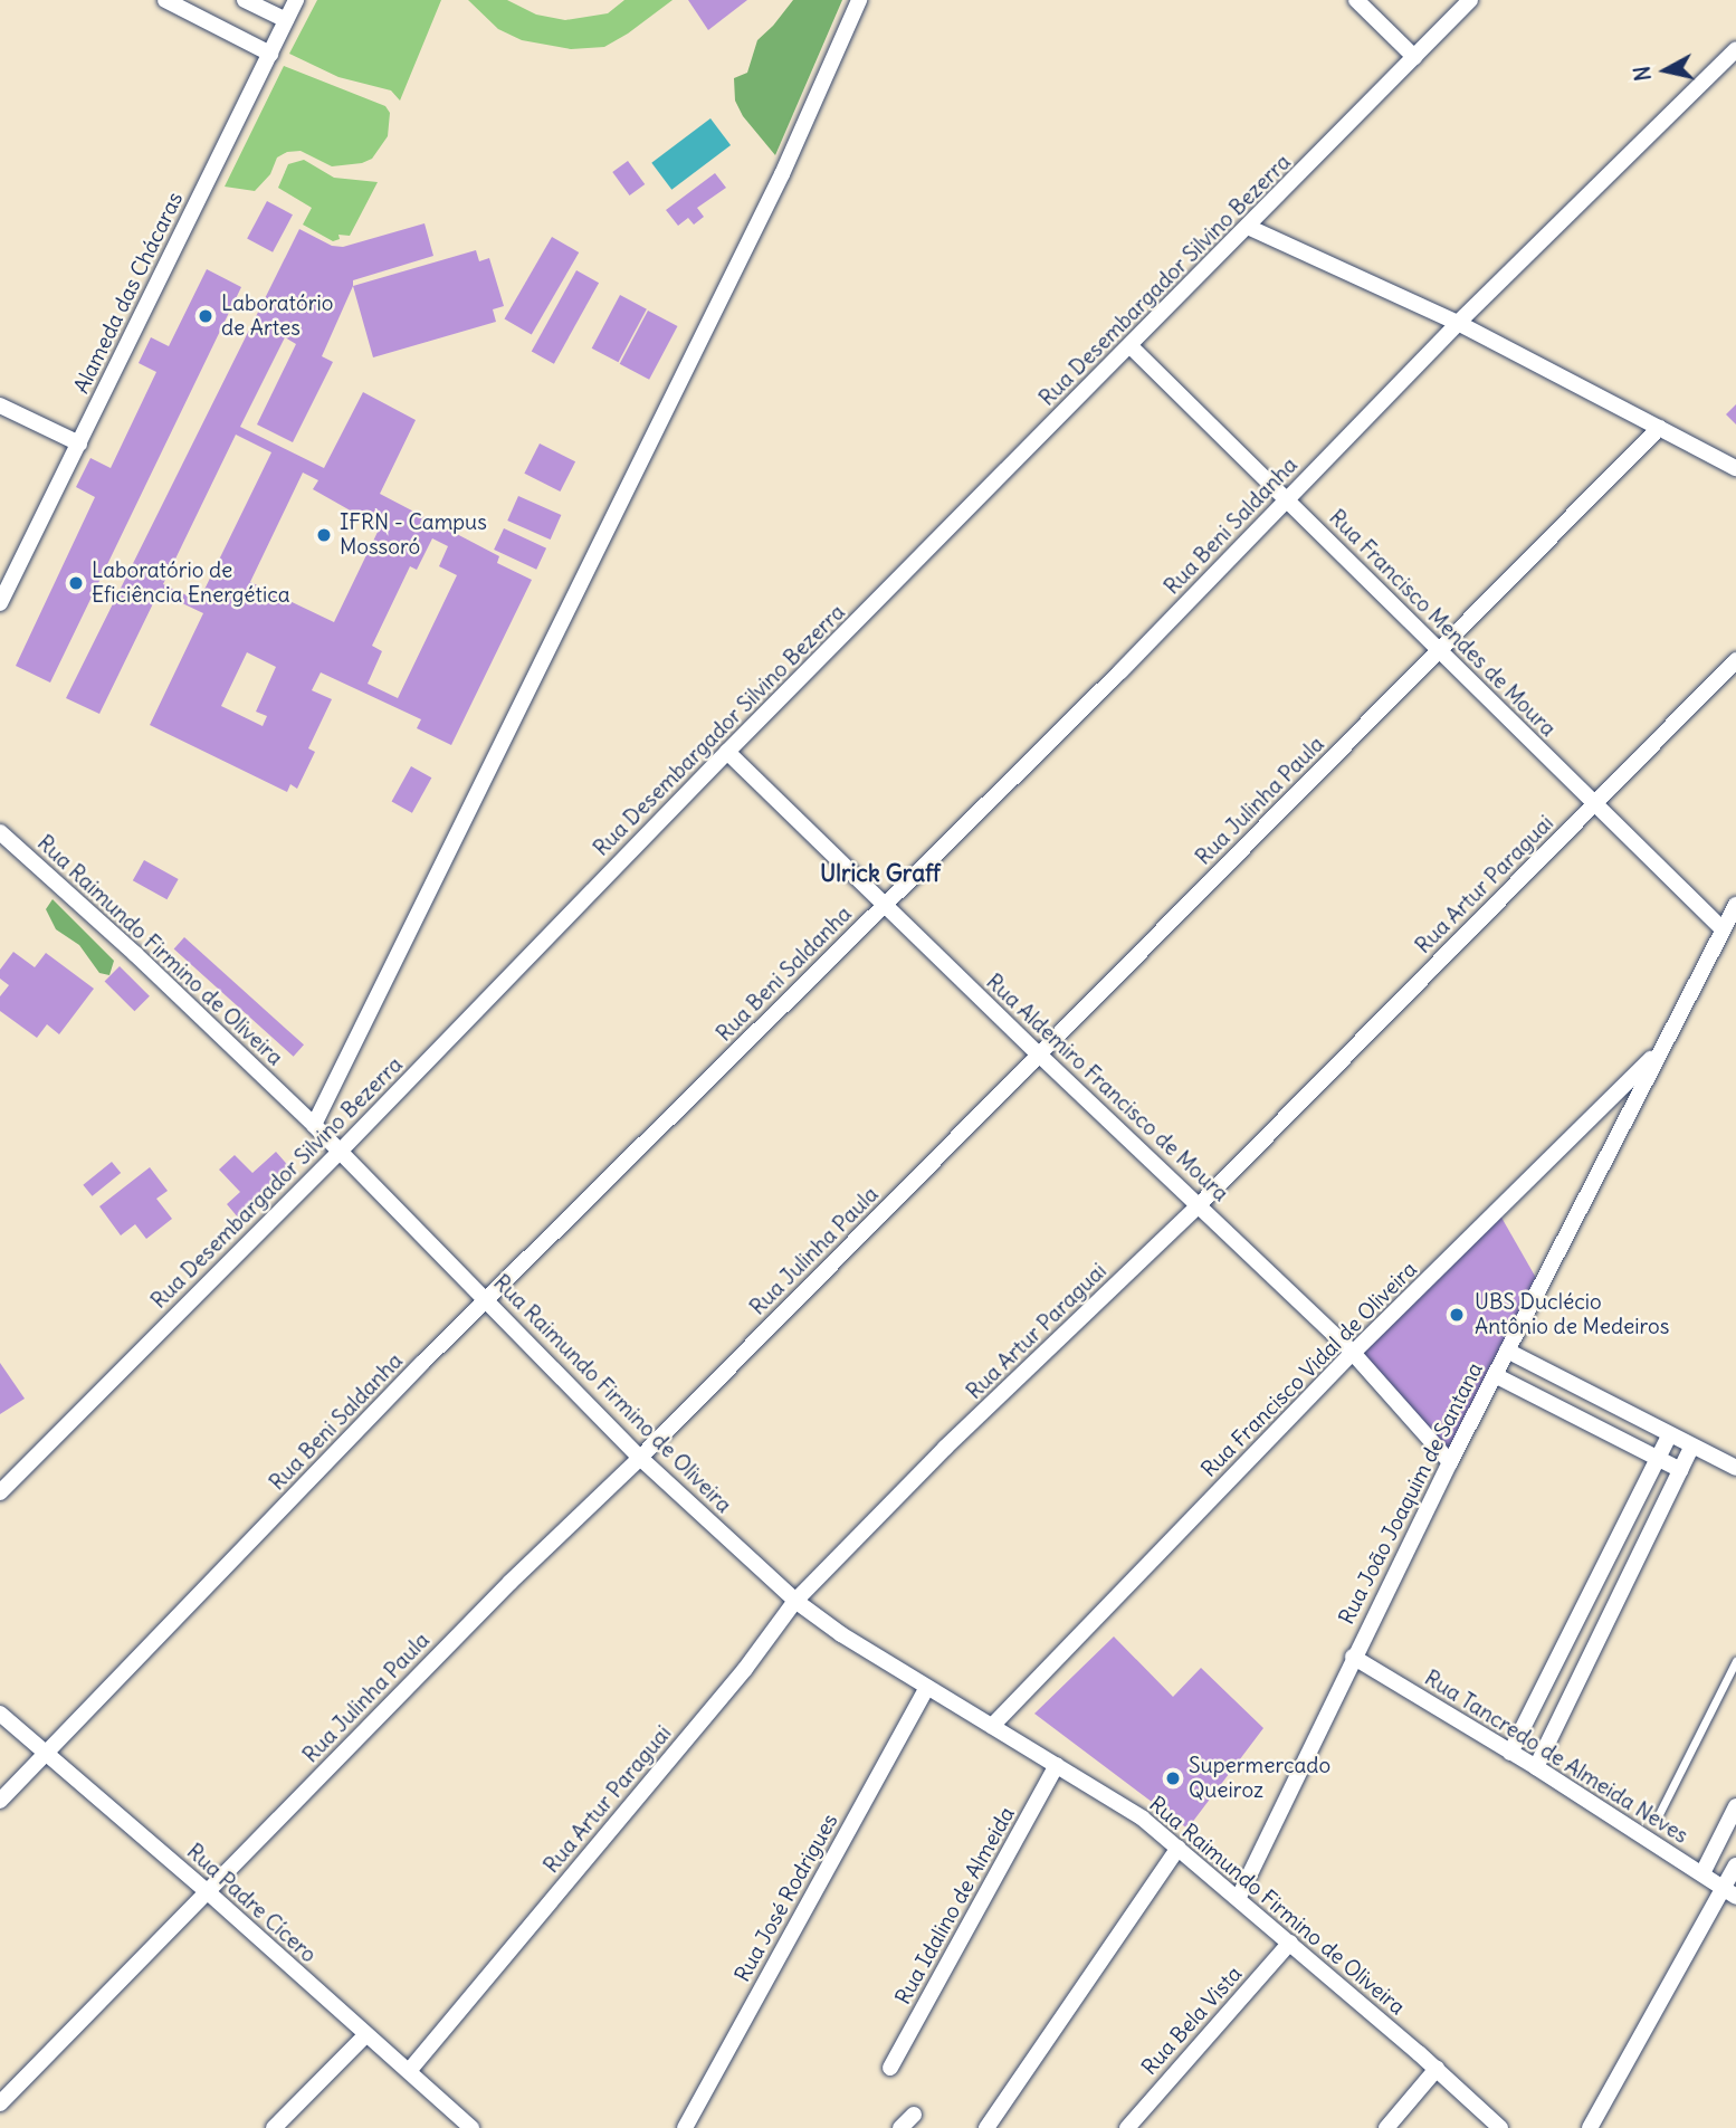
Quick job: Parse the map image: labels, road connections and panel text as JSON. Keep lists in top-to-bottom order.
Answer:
{
  "streets": {
    "street": [
      "Rua Desembargador Silvino Bezerra",
      "Alameda das Chácaras",
      "Rua Beni Saldanha",
      "Rua Francisco Mendes de Moura",
      "Rua Julinha Paula",
      "Rua Artur Paraguai",
      "Rua Raimundo Firmino de Oliveira",
      "Rua Aldemiro Francisco de Moura",
      "Rua Francisco Vidal de Oliveira",
      "Rua João Joaquim de Santana",
      "Rua Tancredo de Almeida Neves",
      "Rua José Rodrigues",
      "Rua Padre Cícero",
      "Rua Idalino de Almeida",
      "Rua Bela Vista"
    ]
  },
  "crossings": [
    ["Rua Desembargador Silvino Bezerra", "Rua Francisco Mendes de Moura"],
    ["Rua Desembargador Silvino Bezerra", "Rua Raimundo Firmino de Oliveira"],
    ["Rua Desembargador Silvino Bezerra", "Rua Aldemiro Francisco de Moura"],
    ["Rua Beni Saldanha", "Rua Francisco Mendes de Moura"],
    ["Rua Beni Saldanha", "Rua Raimundo Firmino de Oliveira"],
    ["Rua Beni Saldanha", "Rua Aldemiro Francisco de Moura"],
    ["Rua Beni Saldanha", "Rua Padre Cícero"],
    ["Rua Francisco Mendes de Moura", "Rua Julinha Paula"],
    ["Rua Francisco Mendes de Moura", "Rua Artur Paraguai"],
    ["Rua Francisco Mendes de Moura", "Rua João Joaquim de Santana"],
    ["Rua Julinha Paula", "Rua Raimundo Firmino de Oliveira"],
    ["Rua Julinha Paula", "Rua Aldemiro Francisco de Moura"],
    ["Rua Julinha Paula", "Rua Padre Cícero"],
    ["Rua Artur Paraguai", "Rua Raimundo Firmino de Oliveira"],
    ["Rua Artur Paraguai", "Rua Aldemiro Francisco de Moura"],
    ["Rua Artur Paraguai", "Rua Padre Cícero"],
    ["Rua Raimundo Firmino de Oliveira", "Rua Francisco Vidal de Oliveira"],
    ["Rua Raimundo Firmino de Oliveira", "Rua João Joaquim de Santana"],
    ["Rua Raimundo Firmino de Oliveira", "Rua José Rodrigues"],
    ["Rua Raimundo Firmino de Oliveira", "Rua Idalino de Almeida"],
    ["Rua Raimundo Firmino de Oliveira", "Rua Bela Vista"],
    ["Rua Aldemiro Francisco de Moura", "Rua Francisco Vidal de Oliveira"],
    ["Rua Aldemiro Francisco de Moura", "Rua João Joaquim de Santana"],
    ["Rua Francisco Vidal de Oliveira", "Rua João Joaquim de Santana"],
    ["Rua João Joaquim de Santana", "Rua Tancredo de Almeida Neves"]
  ],
  "districts": ["Ulrick Graff"],
  "places": [
    "Laboratório de Artes",
    "IFRN - Campus Mossoró",
    "Laboratório de Eficiência Energética",
    "UBS Duclécio Antônio de Medeiros",
    "Supermercado Queiroz"
  ],
  "north": "left"
}
